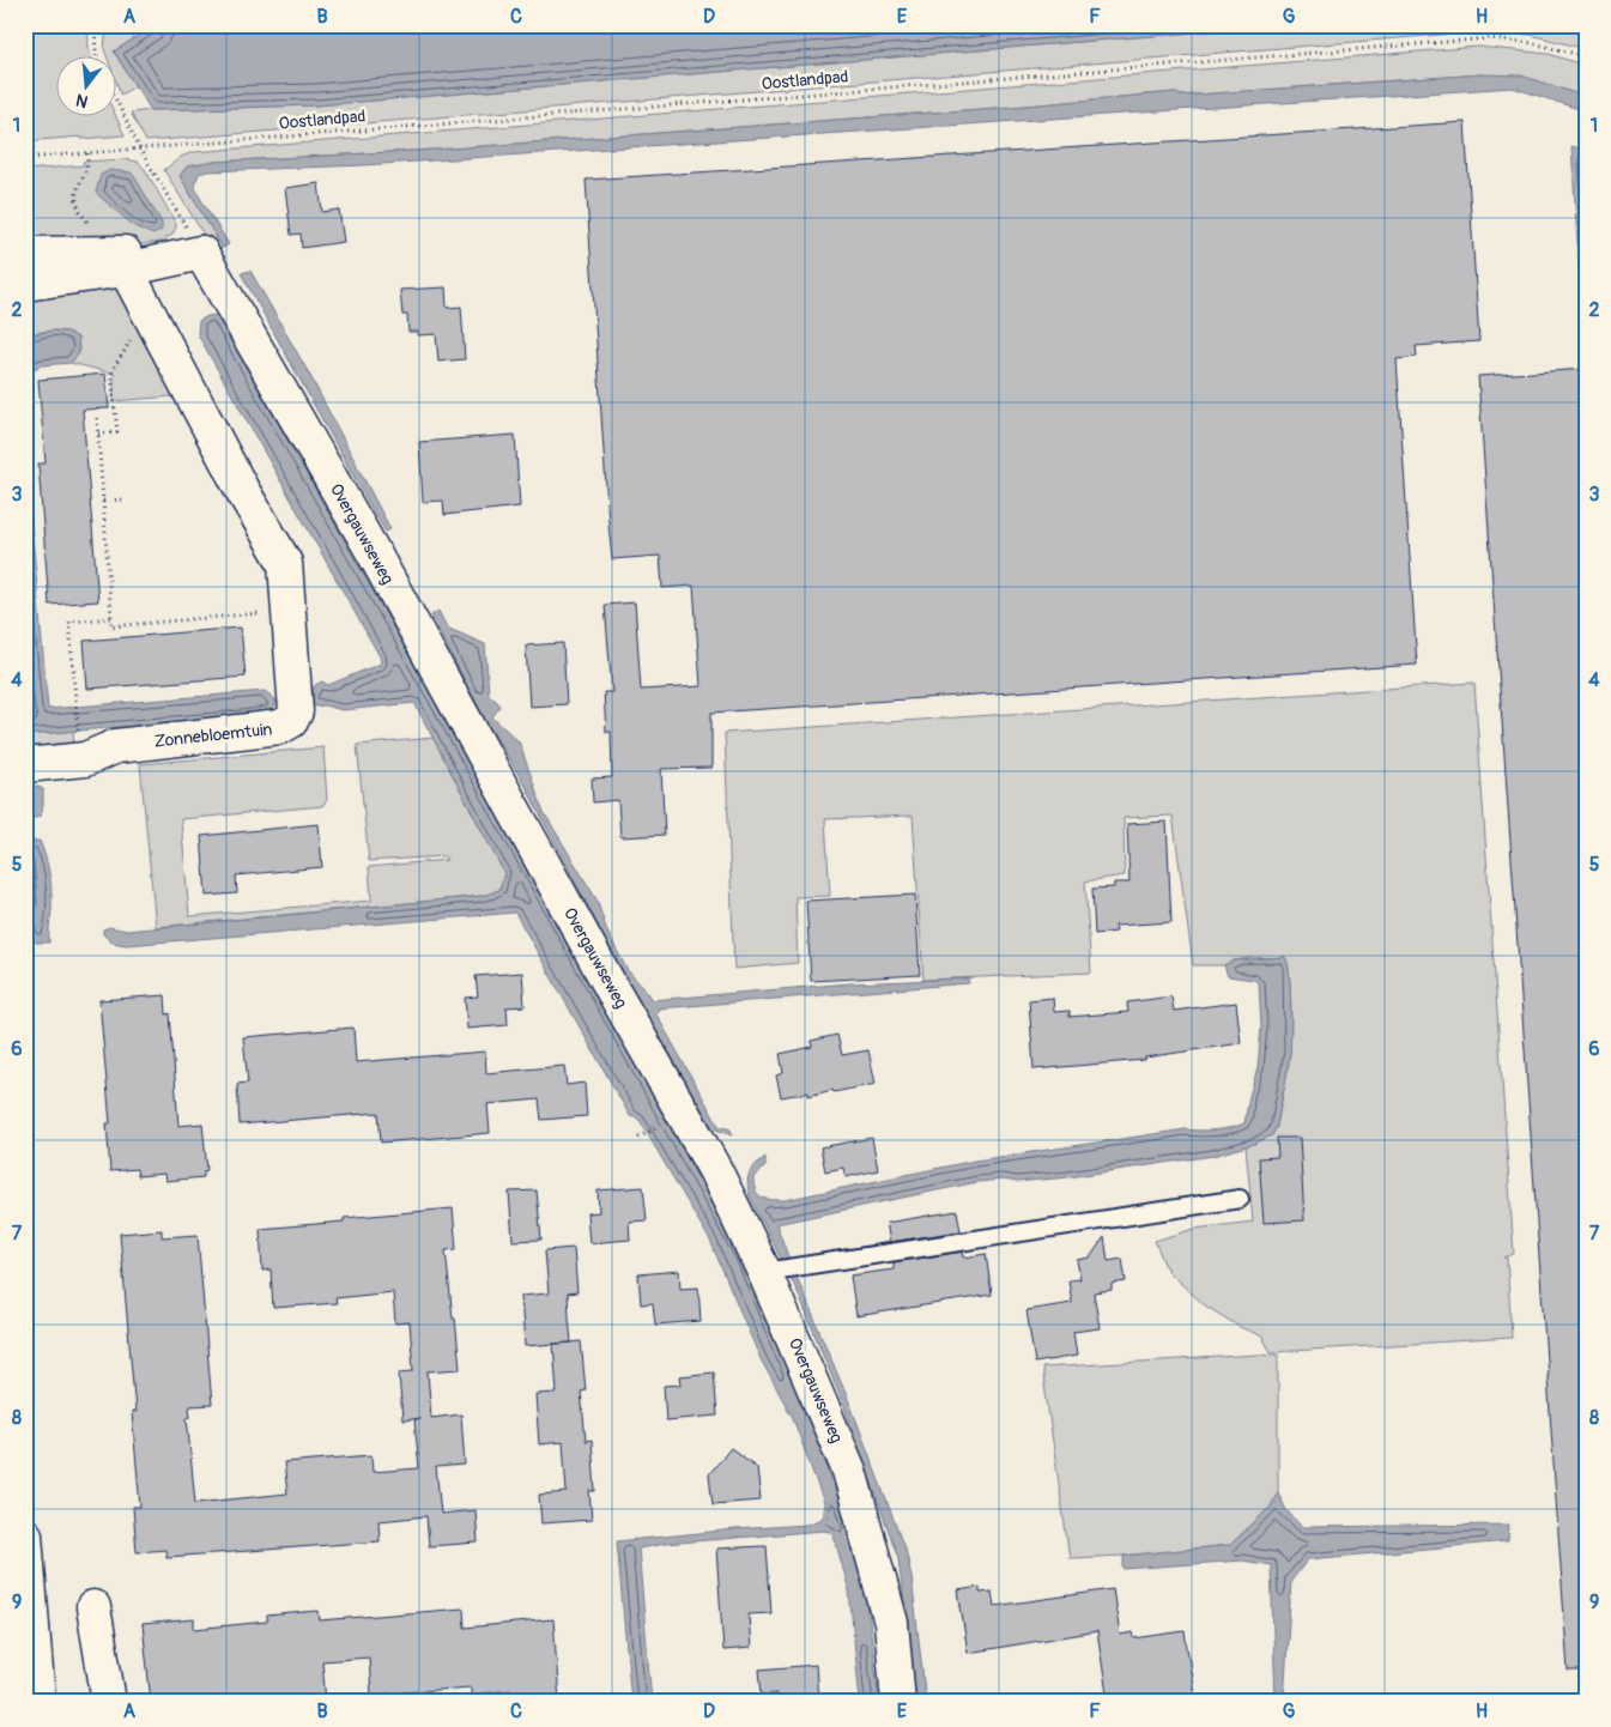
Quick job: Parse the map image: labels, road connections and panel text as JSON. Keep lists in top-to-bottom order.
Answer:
{
  "streets": {
    "street": ["Overgauwseweg", "Zonnebloemtuin"],
    "path": ["Oostlandpad"]
  },
  "north": "bottom",
  "grid": {
    "columns": [
      "A",
      "B",
      "C",
      "D",
      "E",
      "F",
      "G",
      "H"
    ],
    "rows": [
      "1",
      "2",
      "3",
      "4",
      "5",
      "6",
      "7",
      "8",
      "9"
    ]
  }
}
